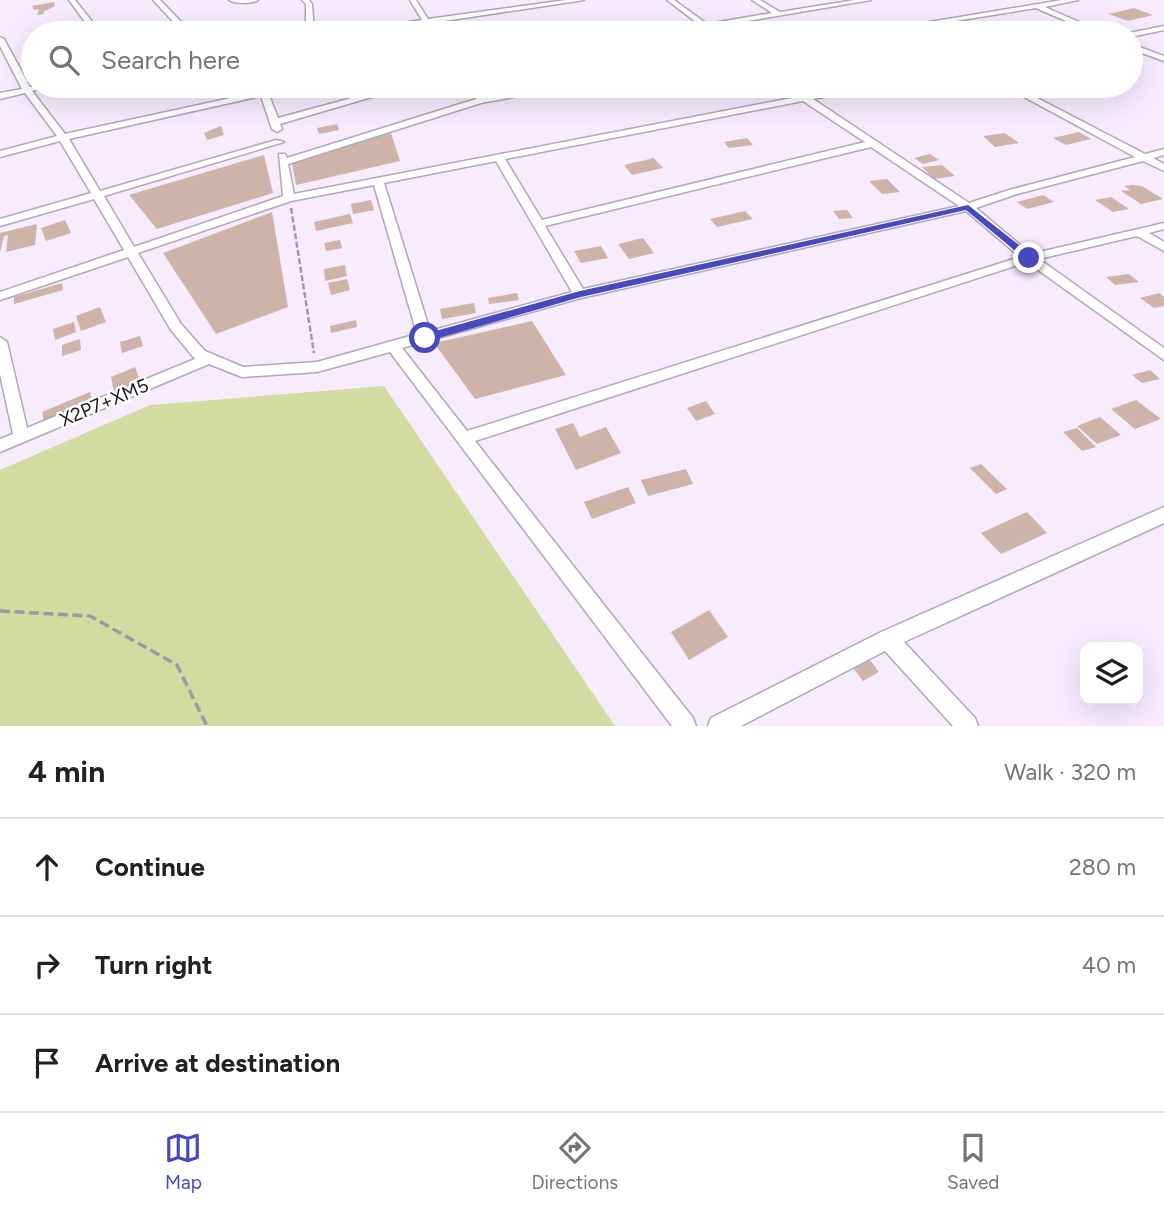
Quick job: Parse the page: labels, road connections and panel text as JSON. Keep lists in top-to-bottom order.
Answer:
{
  "streets": {
    "street": ["X2P7+XM5"]
  },
  "page": {
    "search": "Search here",
    "heading": ["4 min", "Walk · 320 m"],
    "list": [
      ["Continue", "280 m"],
      ["Turn right", "40 m"],
      "Arrive at destination"
    ],
    "nav": ["Map", "Directions", "Saved"]
  }
}
